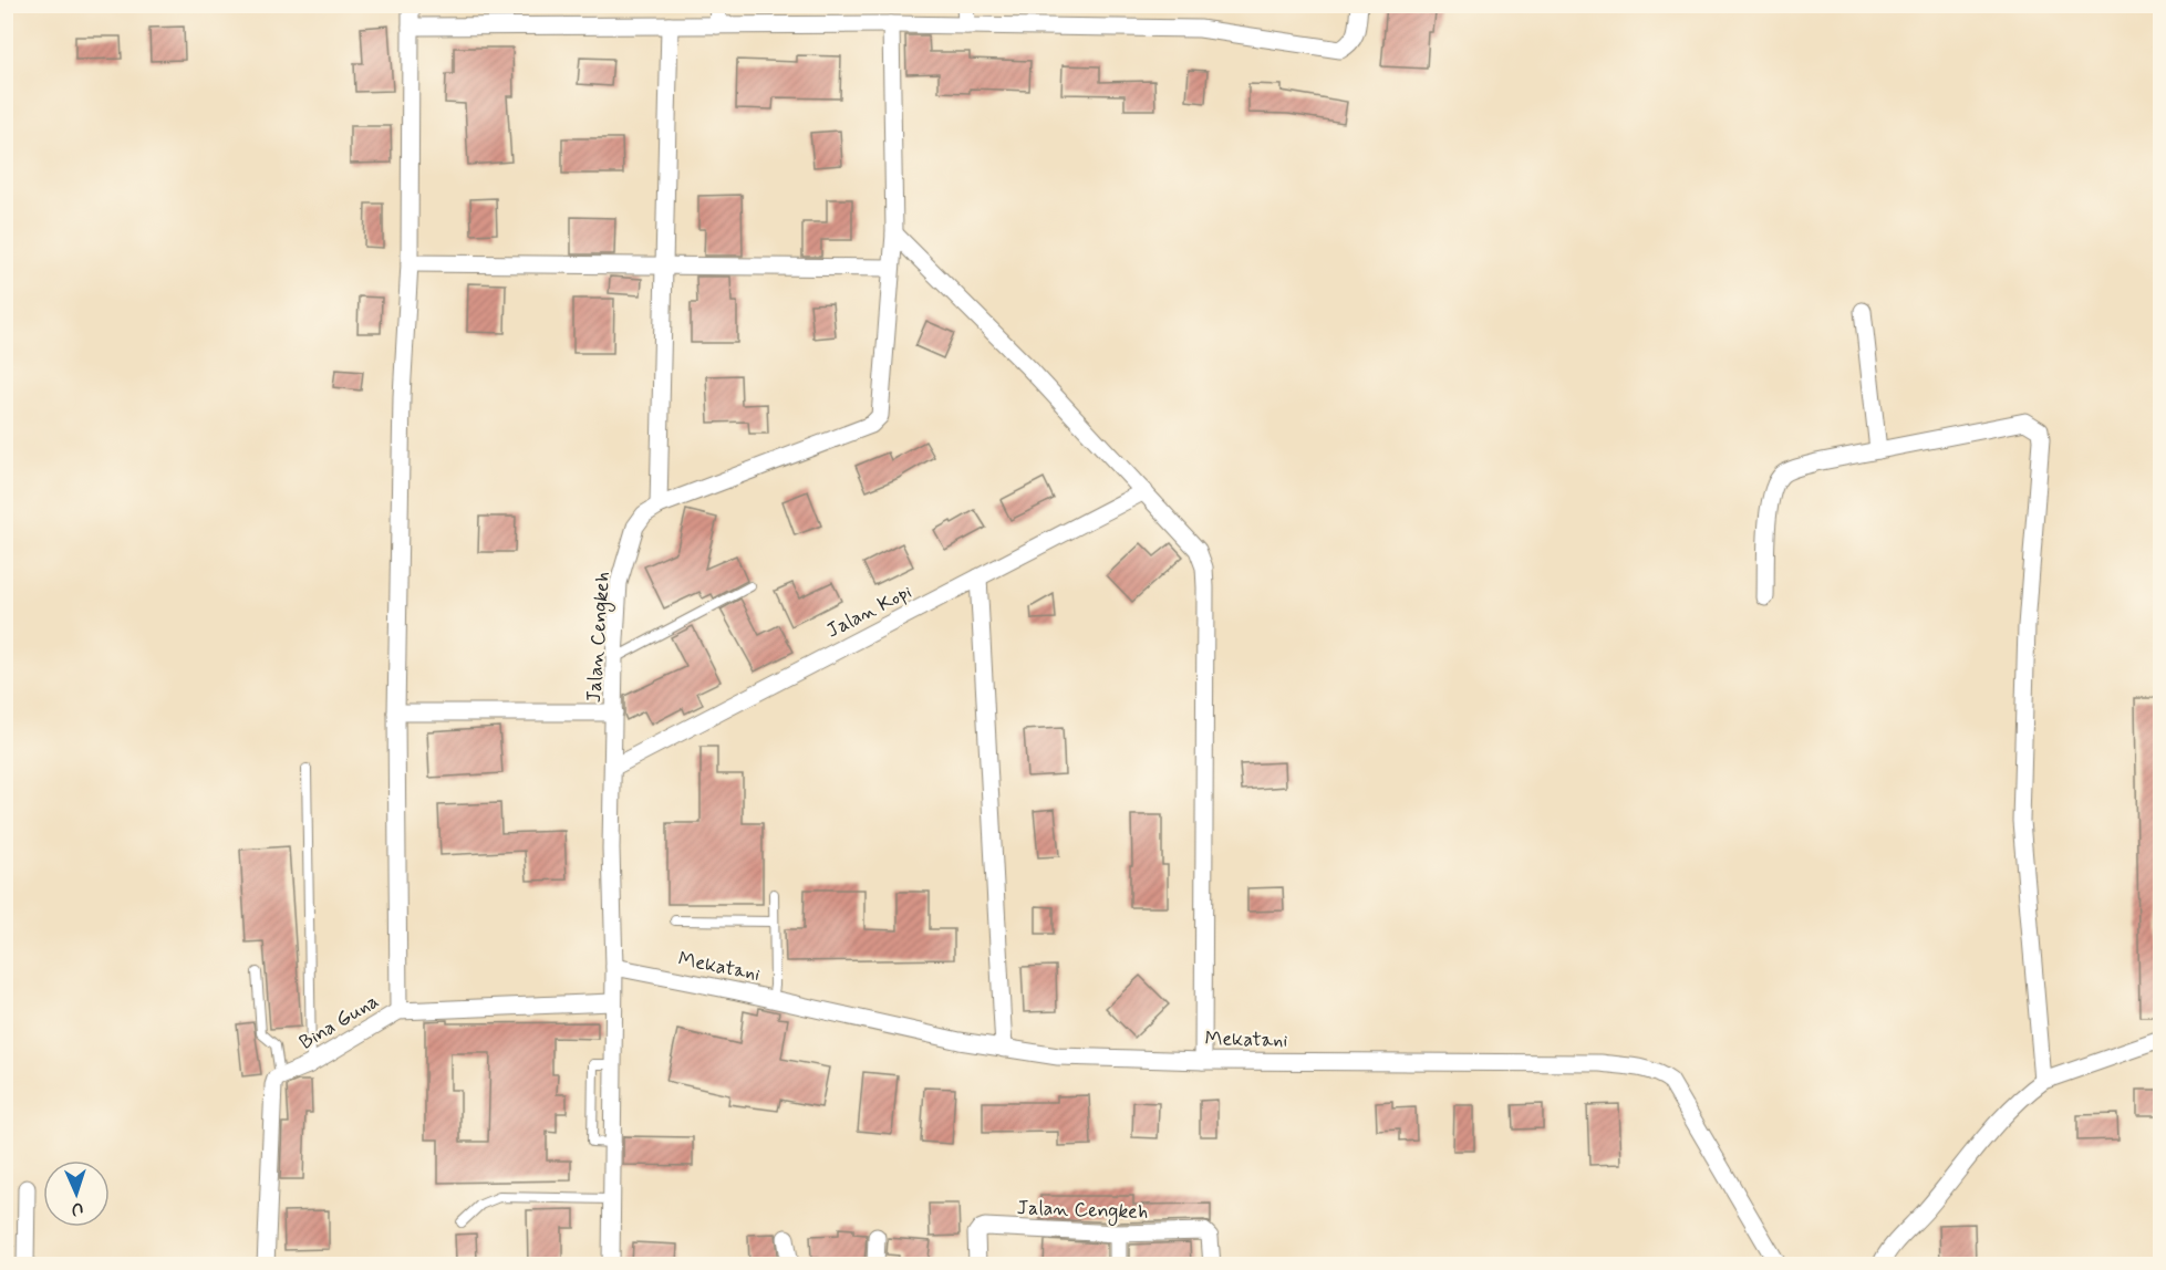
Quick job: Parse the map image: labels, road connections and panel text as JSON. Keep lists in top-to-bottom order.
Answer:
{
  "streets": {
    "street": [
      "Jalan Kopi",
      "Jalan Cengkeh",
      "Mekatani",
      "Bina Guna"
    ]
  },
  "crossings": [
    ["Jalan Kopi", "Jalan Cengkeh"],
    ["Jalan Cengkeh", "Mekatani"],
    ["Jalan Cengkeh", "Bina Guna"]
  ],
  "north": "bottom"
}
